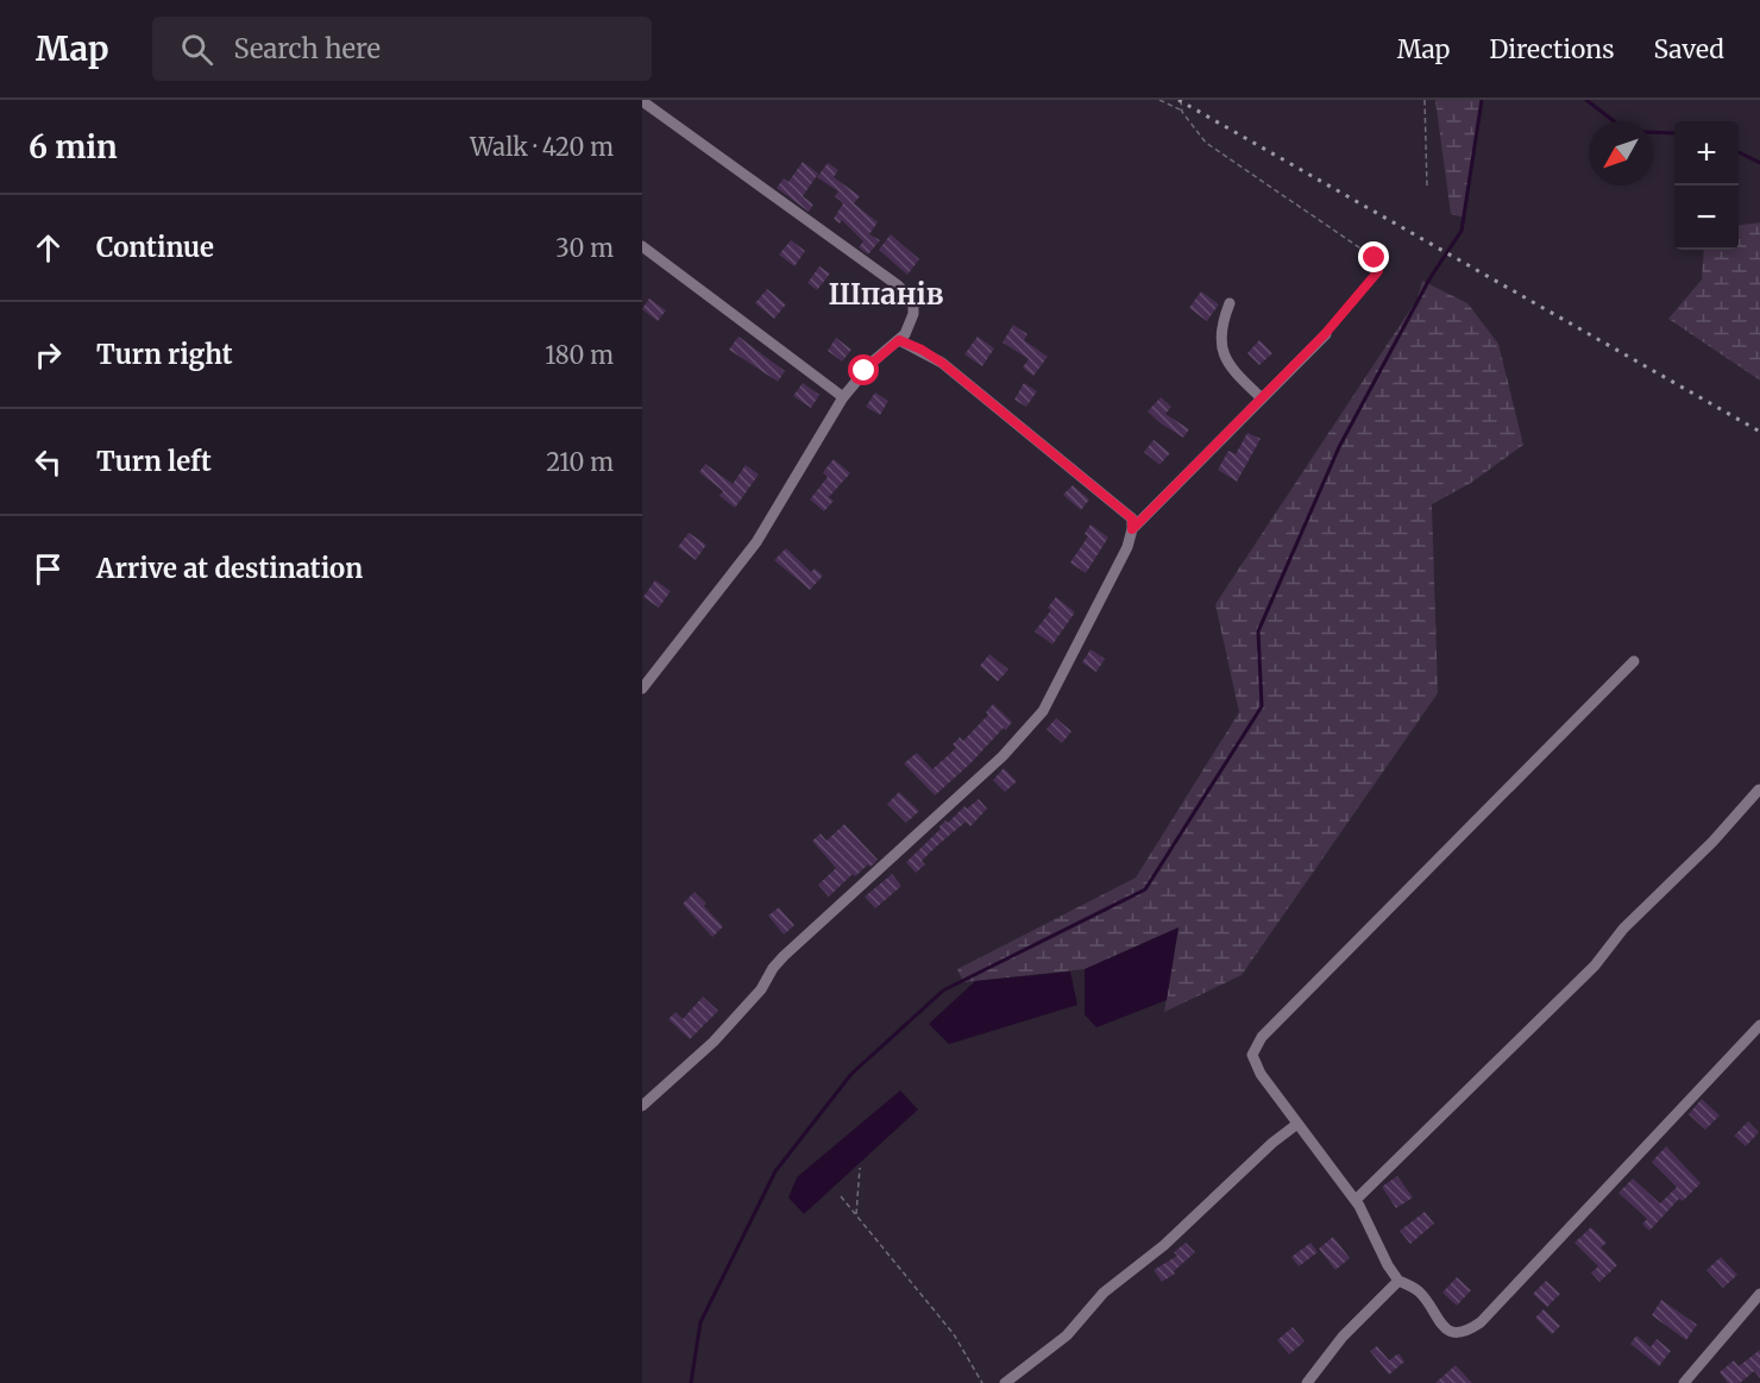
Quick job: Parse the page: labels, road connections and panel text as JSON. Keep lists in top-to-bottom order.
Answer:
{
  "districts": ["Шпанів"],
  "north": "bottom left",
  "page": {
    "header": "Map",
    "search": "Search here",
    "nav": ["Map", "Directions", "Saved"],
    "heading": ["6 min", "Walk · 420 m"],
    "map_buttons": ["+", "−"],
    "list": [
      ["Continue", "30 m"],
      ["Turn right", "180 m"],
      ["Turn left", "210 m"],
      "Arrive at destination"
    ]
  }
}
